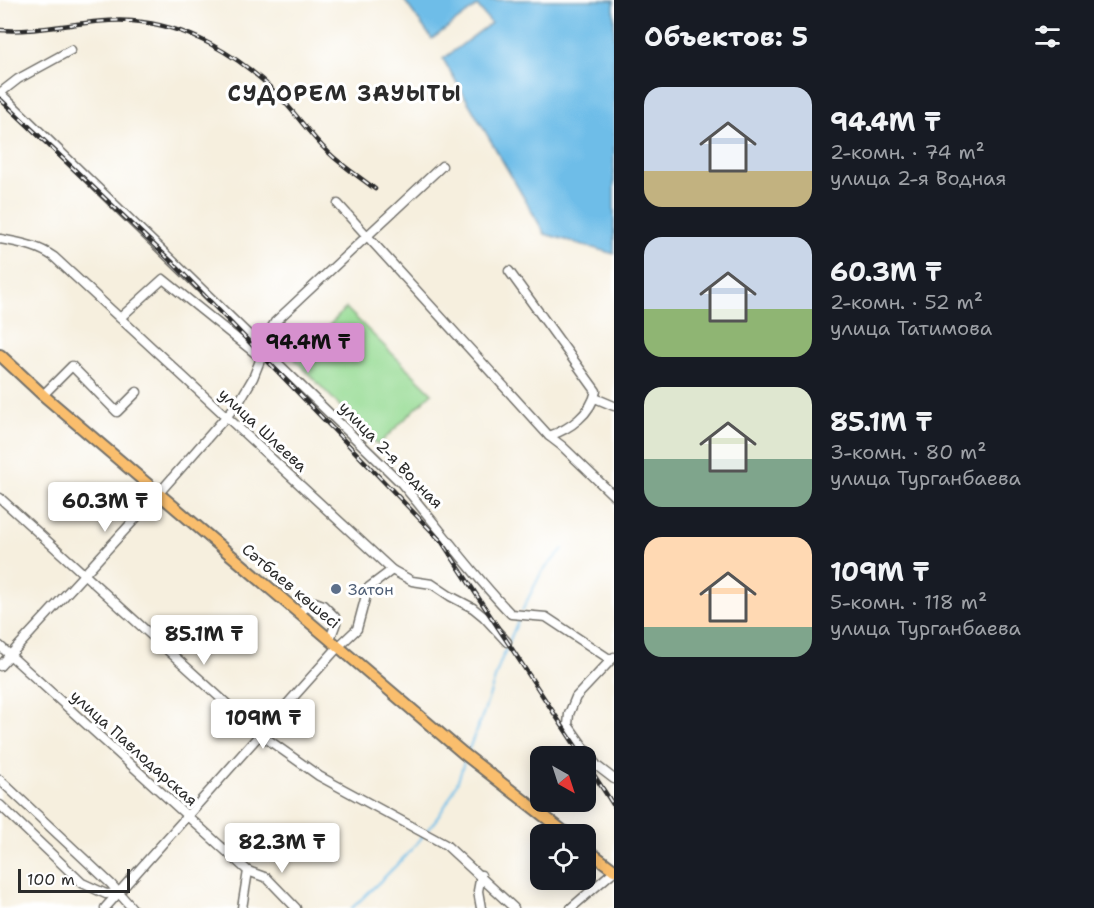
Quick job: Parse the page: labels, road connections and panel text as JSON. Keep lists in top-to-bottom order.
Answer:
{
  "streets": {
    "main road": ["Сәтбаев көшесі"],
    "street": ["улица Шлеева", "улица 2-я Водная", "улица Павлодарская"]
  },
  "districts": ["СУДОРЕМ ЗАУЫТЫ"],
  "places": ["Затон"],
  "scale_bar": "100 m",
  "north": "bottom right",
  "page": {
    "heading": "Объектов: 5",
    "list": [
      {
        "name": "94.4M ₸",
        "note": "2-комн. · 74 m² · улица 2-я Водная"
      },
      {
        "name": "60.3M ₸",
        "note": "2-комн. · 52 m² · улица Татимова"
      },
      {
        "name": "85.1M ₸",
        "note": "3-комн. · 80 m² · улица Турганбаева"
      },
      {
        "name": "109M ₸",
        "note": "5-комн. · 118 m² · улица Турганбаева"
      }
    ],
    "price": [
      "94.4M ₸",
      "60.3M ₸",
      "85.1M ₸",
      "109M ₸",
      "82.3M ₸"
    ],
    "scale": "100 m"
  }
}
